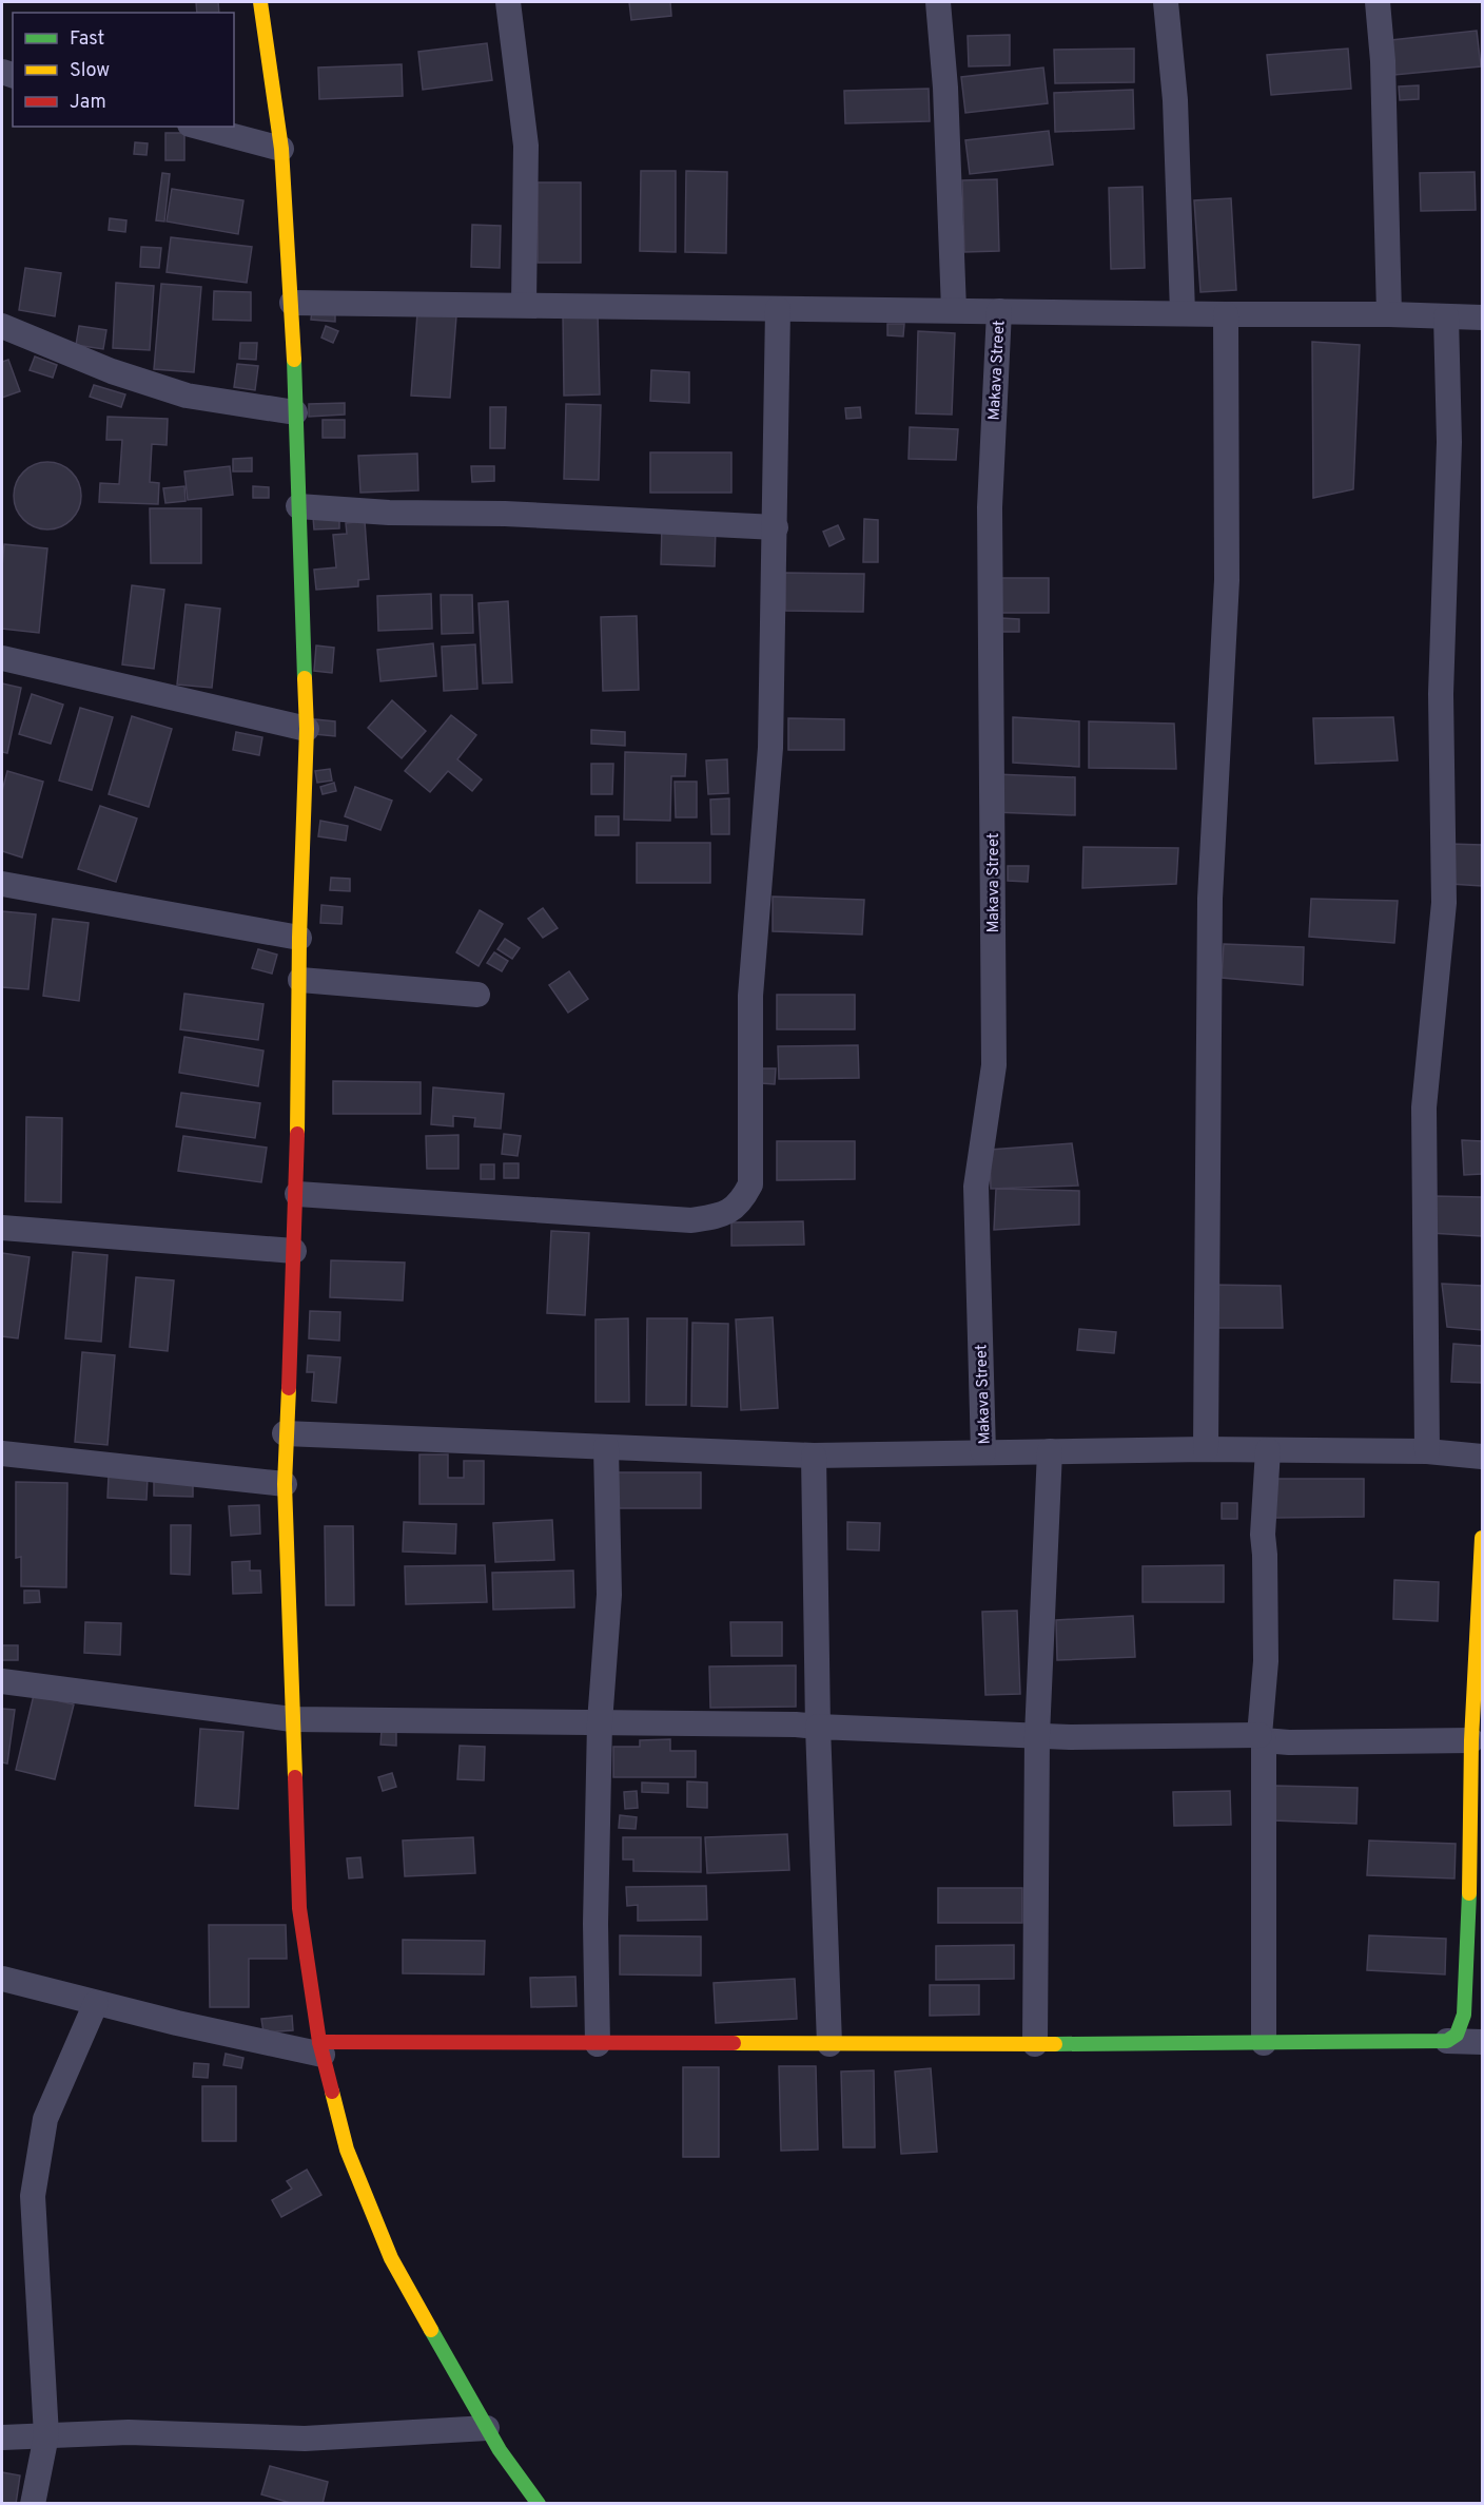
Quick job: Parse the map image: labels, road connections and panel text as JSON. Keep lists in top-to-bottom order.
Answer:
{
  "streets": {
    "street": ["Makava Street"]
  },
  "legend": ["Fast", "Slow", "Jam"]
}
